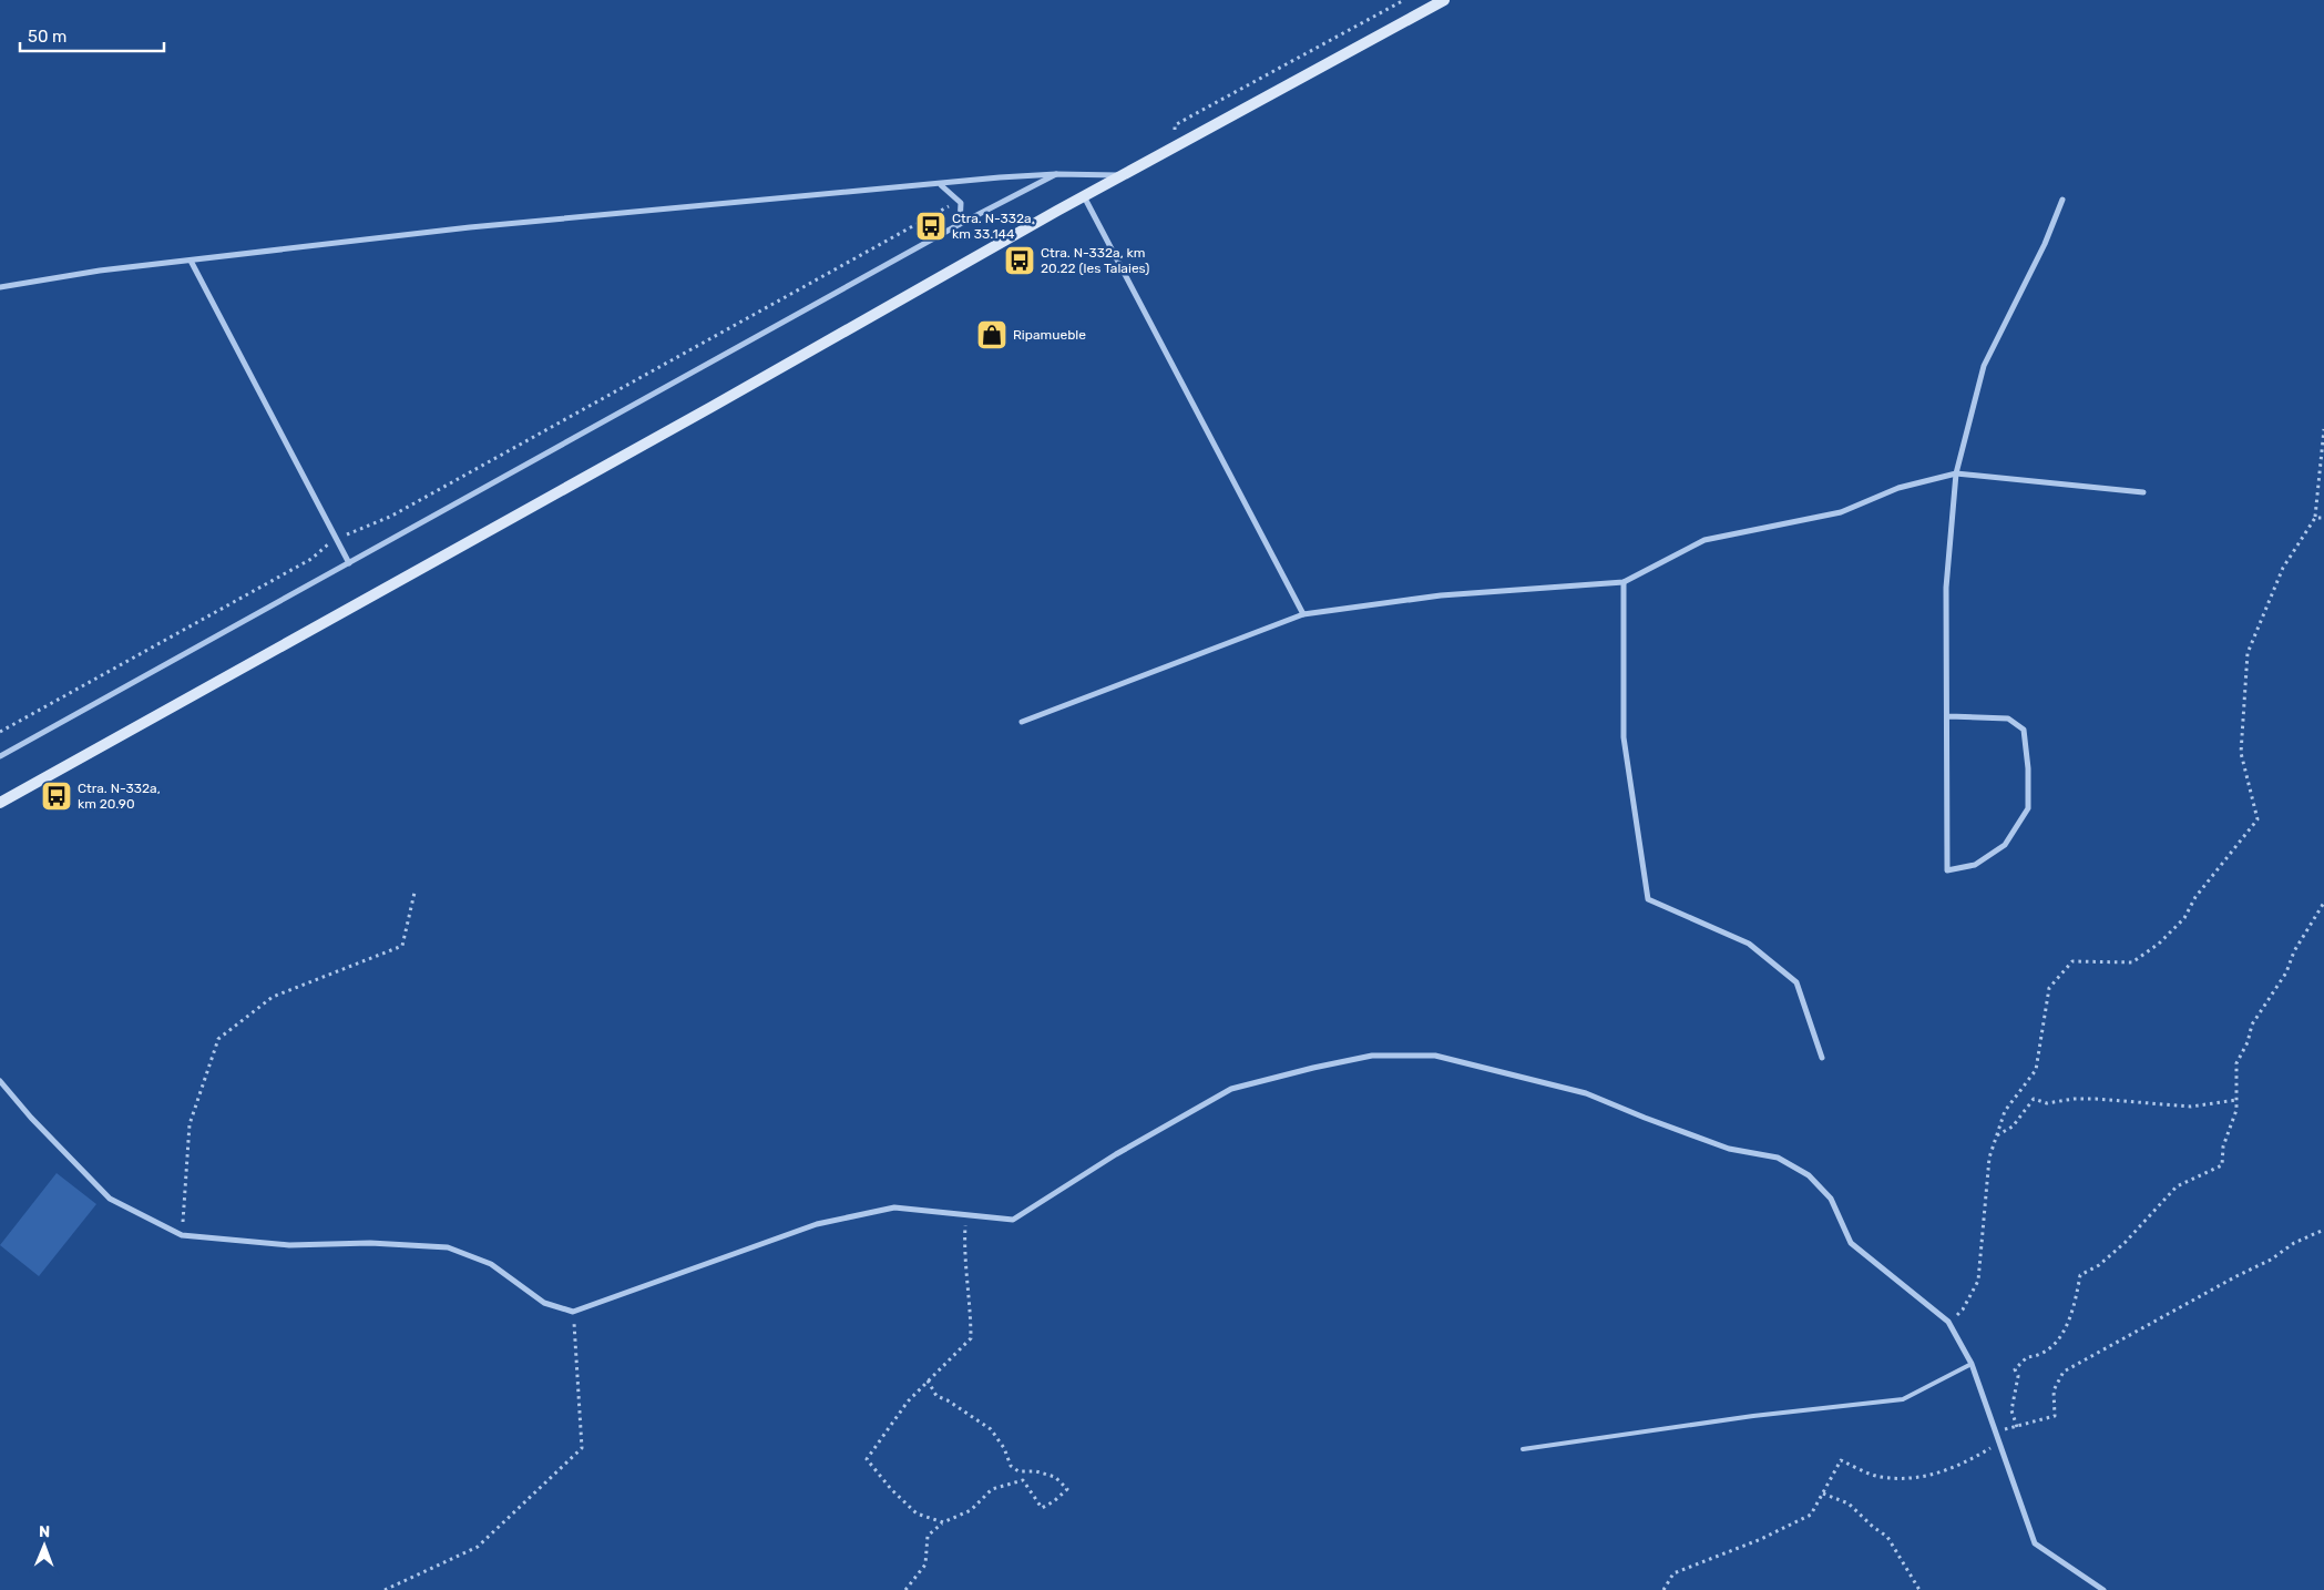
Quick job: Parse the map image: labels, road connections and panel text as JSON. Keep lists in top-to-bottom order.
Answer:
{
  "places": {
    "bus stop": ["Ctra. N-332a, km 33.144", "Ctra. N-332a, km 20.22 (les Talaies)", "Ctra. N-332a, km 20.90"],
    "shop": ["Ripamueble"]
  },
  "scale_bar": "50 m",
  "north": "top"
}
